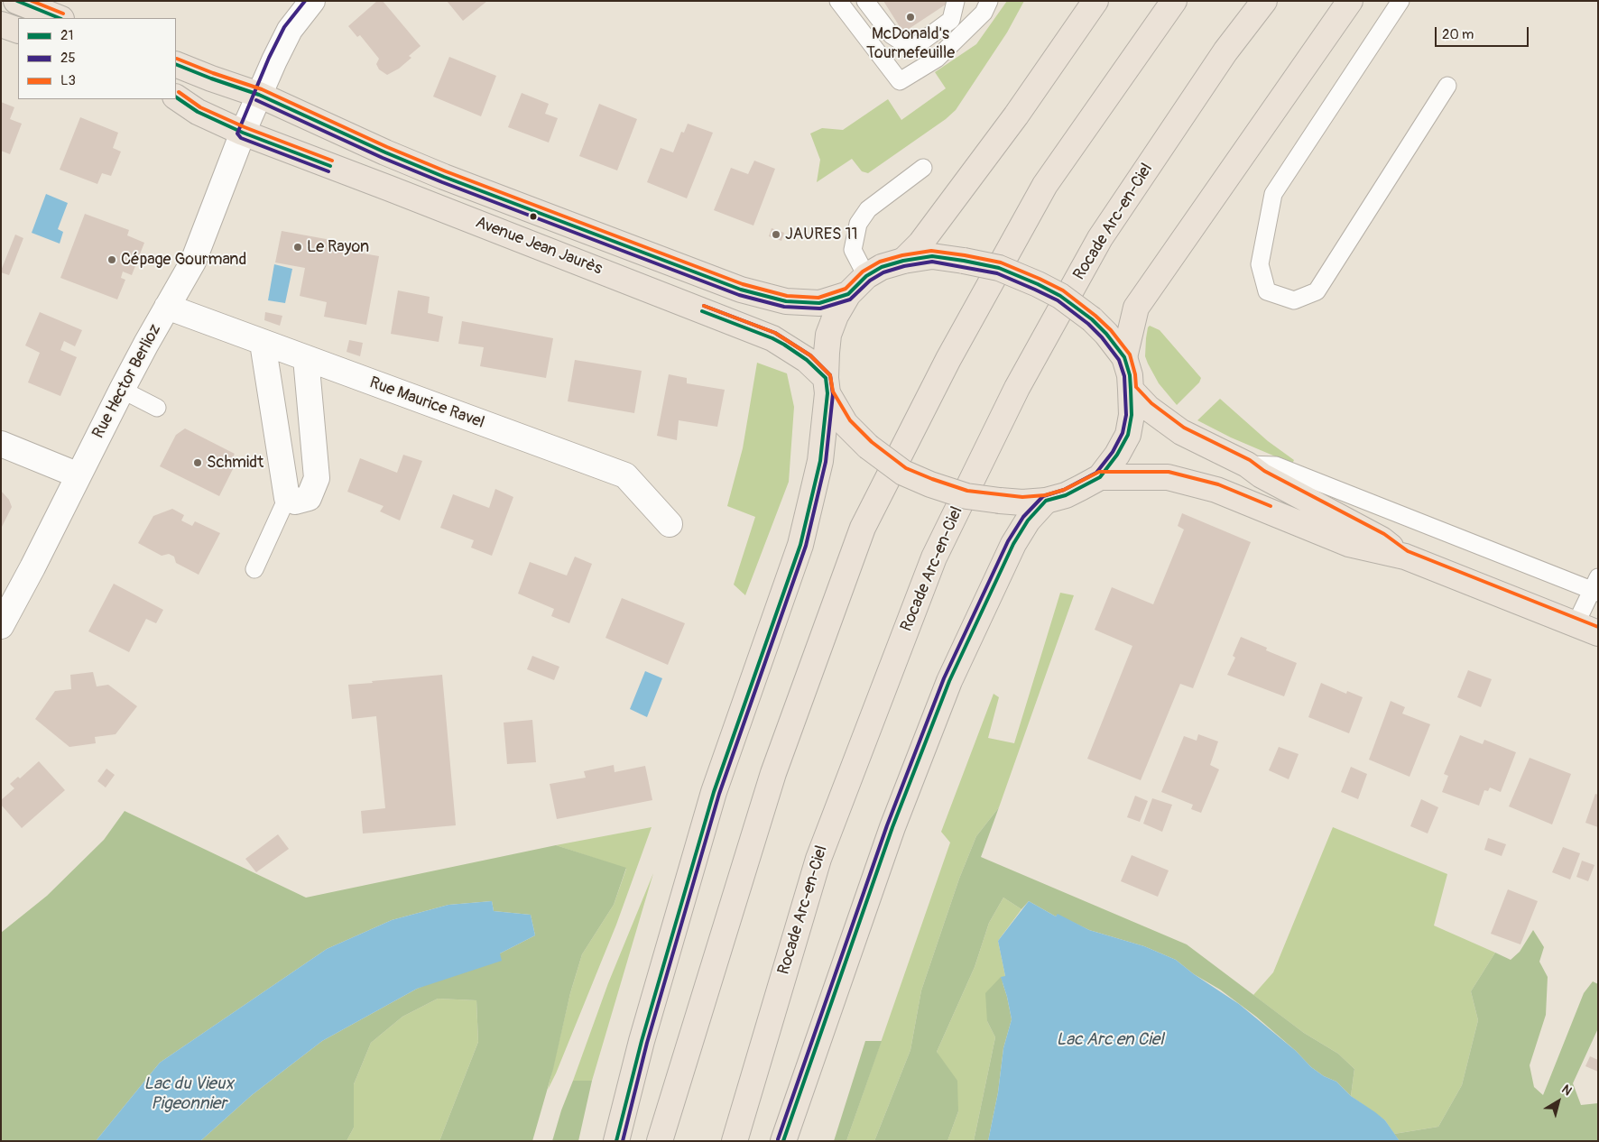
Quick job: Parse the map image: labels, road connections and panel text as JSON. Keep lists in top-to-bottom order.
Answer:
{
  "streets": {
    "main road": ["Rocade Arc-en-Ciel", "Avenue Jean Jaurès"],
    "street": ["Rue Hector Berlioz", "Rue Maurice Ravel"]
  },
  "crossings": [
    ["Avenue Jean Jaurès", "Rue Hector Berlioz"],
    ["Rue Hector Berlioz", "Rue Maurice Ravel"]
  ],
  "water": ["Lac Arc en Ciel", "Lac du Vieux Pigeonnier"],
  "places": [
    "McDonald's Tournefeuille",
    "JAURES 11",
    "Le Rayon",
    "Cépage Gourmand",
    "Schmidt"
  ],
  "lines": ["transit line 21", "transit line 25", "transit line L3"],
  "legend": ["21", "25", "L3"],
  "scale_bar": "20 m",
  "north": "top right"
}
